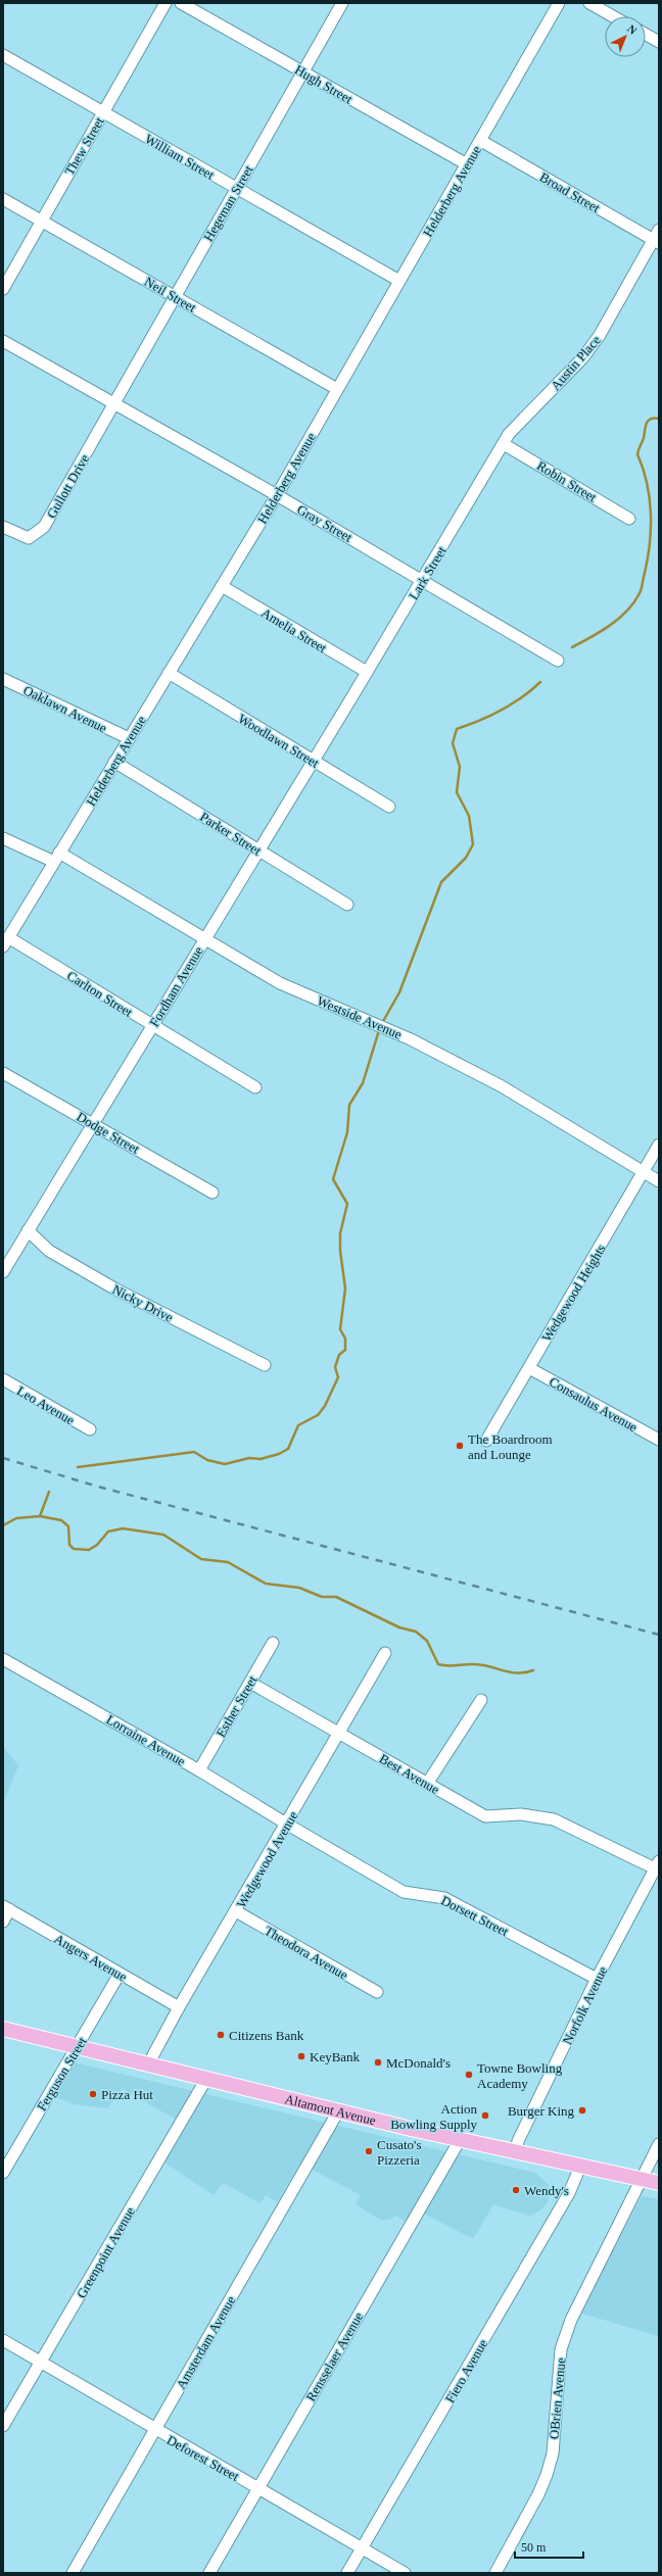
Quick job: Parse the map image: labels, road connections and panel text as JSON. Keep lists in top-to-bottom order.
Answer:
{
  "streets": {
    "main road": ["Altamont Avenue"],
    "street": [
      "Hugh Street",
      "Thew Street",
      "William Street",
      "Helderberg Avenue",
      "Broad Street",
      "Hegeman Street",
      "Neil Street",
      "Austin Place",
      "Robin Street",
      "Gullott Drive",
      "Gray Street",
      "Lark Street",
      "Amelia Street",
      "Oaklawn Avenue",
      "Woodlawn Street",
      "Parker Street",
      "Fordham Avenue",
      "Carlton Street",
      "Westside Avenue",
      "Dodge Street",
      "Wedgewood Heights",
      "Nicky Drive",
      "Consaulus Avenue",
      "Leo Avenue",
      "Esther Street",
      "Lorraine Avenue",
      "Best Avenue",
      "Wedgewood Avenue",
      "Dorsett Street",
      "Theodora Avenue",
      "Angers Avenue",
      "Norfolk Avenue",
      "Ferguson Street",
      "Greenpoint Avenue",
      "Amsterdam Avenue",
      "Rensselaer Avenue",
      "Fiero Avenue",
      "OBrien Avenue",
      "Deforest Street"
    ]
  },
  "crossings": [
    ["Hugh Street", "Helderberg Avenue"],
    ["Hugh Street", "Hegeman Street"],
    ["Thew Street", "William Street"],
    ["Thew Street", "Neil Street"],
    ["William Street", "Helderberg Avenue"],
    ["William Street", "Hegeman Street"],
    ["Helderberg Avenue", "Broad Street"],
    ["Helderberg Avenue", "Neil Street"],
    ["Helderberg Avenue", "Gray Street"],
    ["Helderberg Avenue", "Amelia Street"],
    ["Helderberg Avenue", "Oaklawn Avenue"],
    ["Helderberg Avenue", "Woodlawn Street"],
    ["Helderberg Avenue", "Parker Street"],
    ["Helderberg Avenue", "Carlton Street"],
    ["Helderberg Avenue", "Westside Avenue"],
    ["Broad Street", "Austin Place"],
    ["Hegeman Street", "Neil Street"],
    ["Hegeman Street", "Gullott Drive"],
    ["Hegeman Street", "Gray Street"],
    ["Austin Place", "Robin Street"],
    ["Austin Place", "Lark Street"],
    ["Robin Street", "Lark Street"],
    ["Gullott Drive", "Gray Street"],
    ["Gray Street", "Lark Street"],
    ["Lark Street", "Amelia Street"],
    ["Lark Street", "Fordham Avenue"],
    ["Woodlawn Street", "Fordham Avenue"],
    ["Parker Street", "Fordham Avenue"],
    ["Fordham Avenue", "Carlton Street"],
    ["Fordham Avenue", "Westside Avenue"],
    ["Fordham Avenue", "Dodge Street"],
    ["Fordham Avenue", "Nicky Drive"],
    ["Westside Avenue", "Wedgewood Heights"],
    ["Wedgewood Heights", "Consaulus Avenue"],
    ["Esther Street", "Lorraine Avenue"],
    ["Esther Street", "Best Avenue"],
    ["Lorraine Avenue", "Wedgewood Avenue"],
    ["Lorraine Avenue", "Dorsett Street"],
    ["Best Avenue", "Wedgewood Avenue"],
    ["Best Avenue", "Norfolk Avenue"],
    ["Wedgewood Avenue", "Dorsett Street"],
    ["Wedgewood Avenue", "Theodora Avenue"],
    ["Wedgewood Avenue", "Angers Avenue"],
    ["Wedgewood Avenue", "Altamont Avenue"],
    ["Dorsett Street", "Norfolk Avenue"],
    ["Angers Avenue", "Ferguson Street"],
    ["Norfolk Avenue", "Altamont Avenue"],
    ["Ferguson Street", "Altamont Avenue"],
    ["Altamont Avenue", "Greenpoint Avenue"],
    ["Altamont Avenue", "Amsterdam Avenue"],
    ["Altamont Avenue", "Rensselaer Avenue"],
    ["Altamont Avenue", "Fiero Avenue"],
    ["Altamont Avenue", "OBrien Avenue"],
    ["Greenpoint Avenue", "Deforest Street"],
    ["Amsterdam Avenue", "Deforest Street"],
    ["Rensselaer Avenue", "Deforest Street"],
    ["Fiero Avenue", "Deforest Street"]
  ],
  "places": [
    "The Boardroom and Lounge",
    "Citizens Bank",
    "KeyBank",
    "McDonald's",
    "Towne Bowling Academy",
    "Pizza Hut",
    "Burger King",
    "Action Bowling Supply",
    "Cusato's Pizzeria",
    "Wendy's"
  ],
  "scale_bar": "50 m",
  "north": "top right"
}
